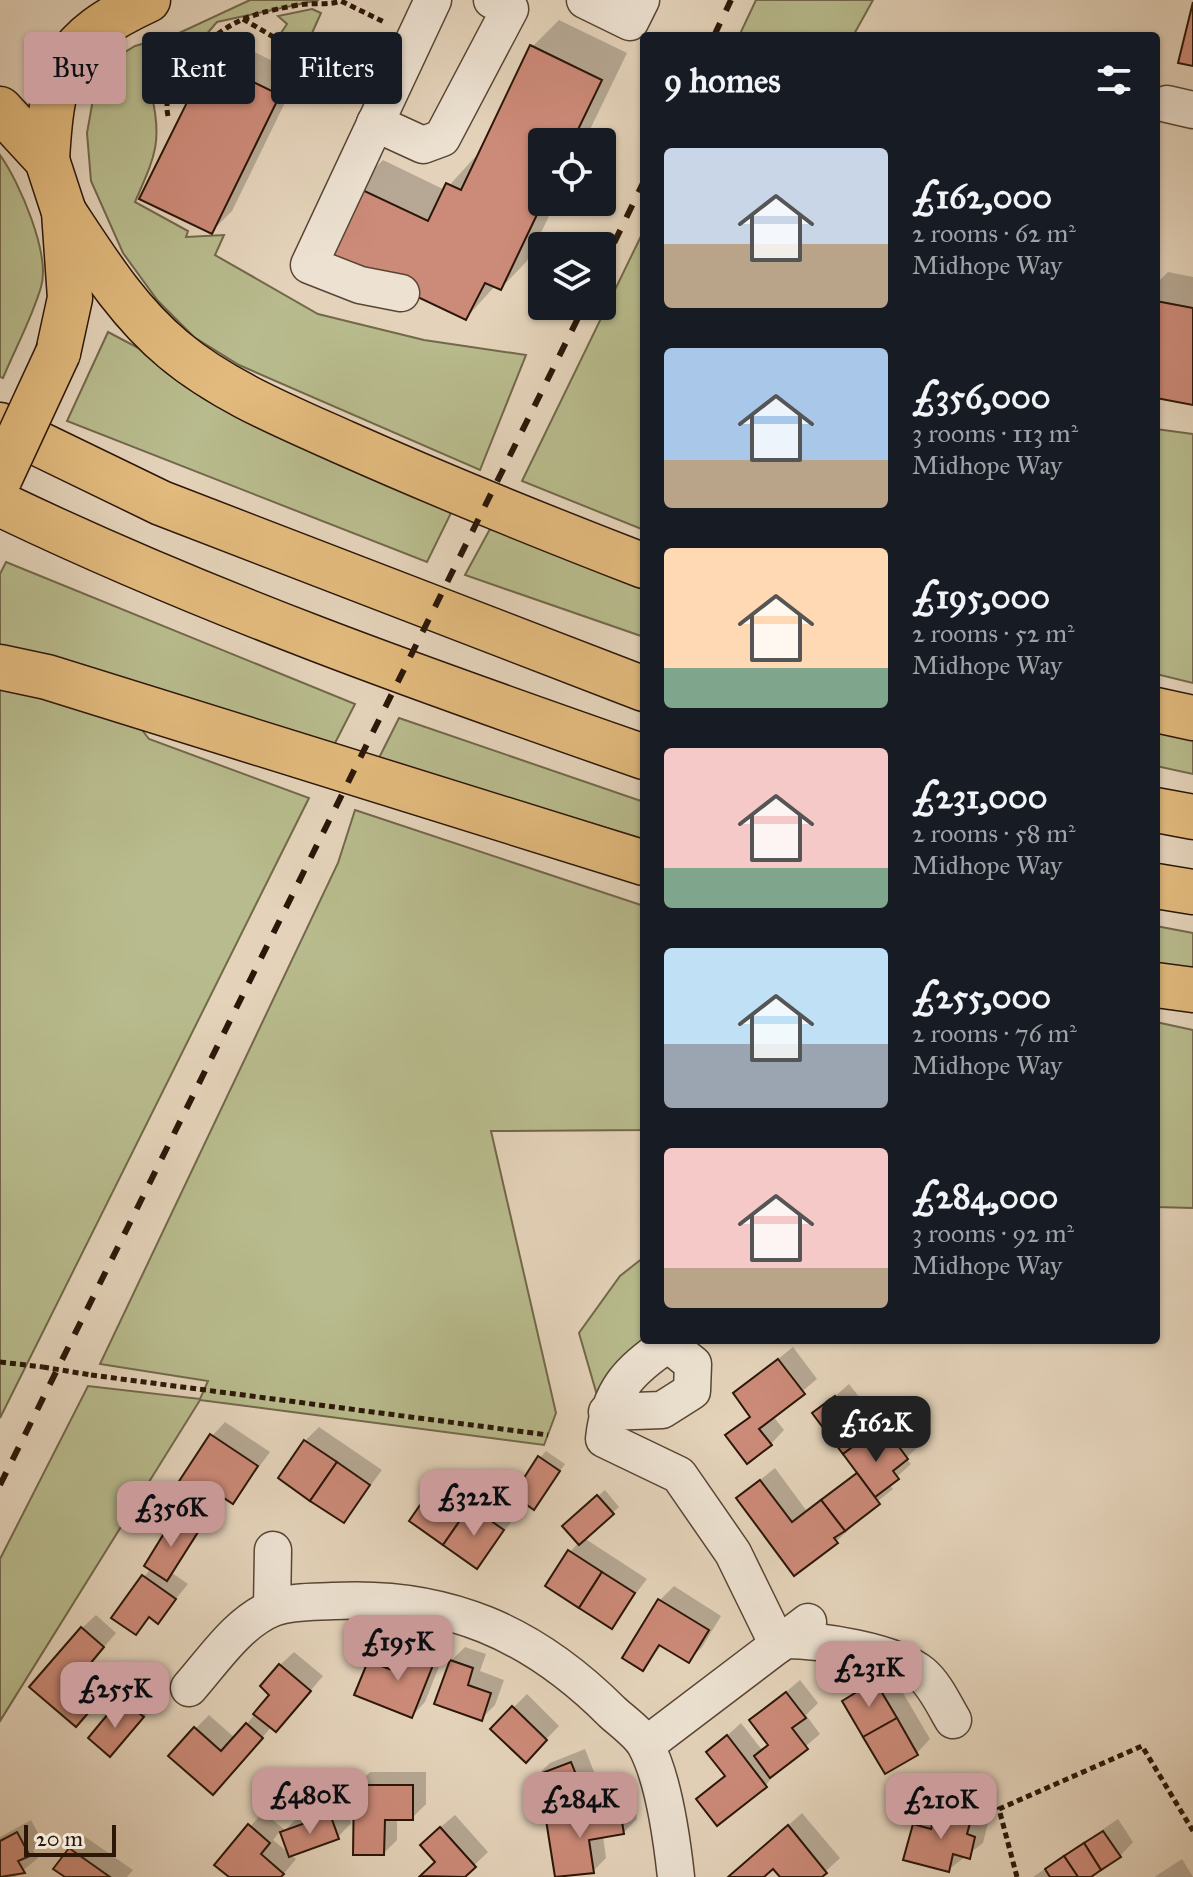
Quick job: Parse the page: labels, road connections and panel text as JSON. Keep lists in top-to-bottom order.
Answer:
{
  "scale_bar": "20 m",
  "page": {
    "chip": ["Buy", "Rent", "Filters"],
    "heading": "9 homes",
    "list": [
      {
        "name": "£162,000",
        "note": "2 rooms · 62 m² · Midhope Way"
      },
      {
        "name": "£356,000",
        "note": "3 rooms · 113 m² · Midhope Way"
      },
      {
        "name": "£195,000",
        "note": "2 rooms · 52 m² · Midhope Way"
      },
      {
        "name": "£231,000",
        "note": "2 rooms · 58 m² · Midhope Way"
      },
      {
        "name": "£255,000",
        "note": "2 rooms · 76 m² · Midhope Way"
      },
      {
        "name": "£284,000",
        "note": "3 rooms · 92 m² · Midhope Way"
      }
    ],
    "price": [
      "£162K",
      "£322K",
      "£356K",
      "£195K",
      "£231K",
      "£255K",
      "£480K",
      "£284K",
      "£210K"
    ],
    "scale": "20 m"
  }
}
